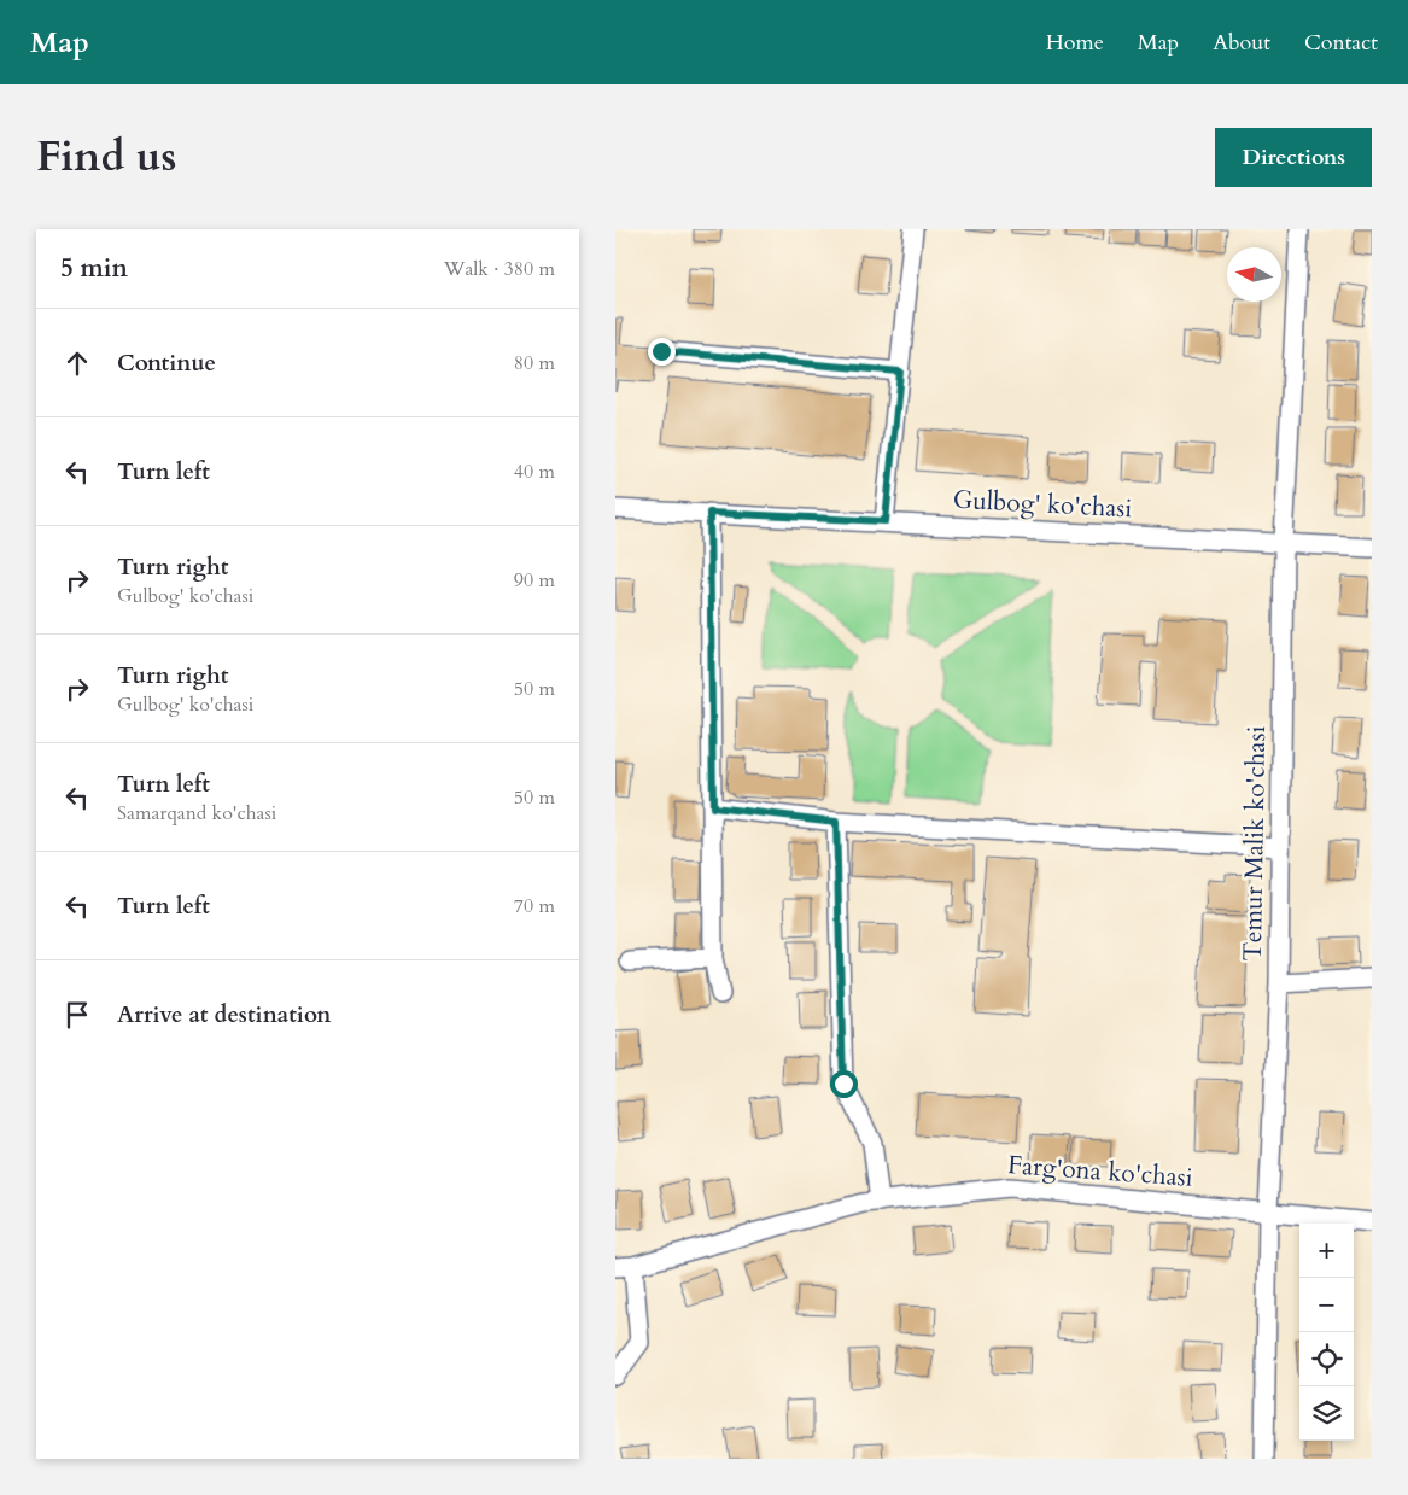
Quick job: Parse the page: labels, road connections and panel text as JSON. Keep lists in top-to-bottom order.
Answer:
{
  "streets": {
    "street": ["Gulbog' ko'chasi", "Temur Malik ko'chasi", "Farg'ona ko'chasi"]
  },
  "crossings": [
    ["Gulbog' ko'chasi", "Temur Malik ko'chasi"],
    ["Temur Malik ko'chasi", "Farg'ona ko'chasi"]
  ],
  "north": "left",
  "page": {
    "header": "Map",
    "nav": [
      "Home",
      "Map",
      "About",
      "Contact"
    ],
    "title": "Find us",
    "buttons": "Directions",
    "heading": ["5 min", "Walk · 380 m"],
    "list": [
      ["Continue", "80 m"],
      ["Turn left", "40 m"],
      ["Turn right", "Gulbog' ko'chasi", "90 m"],
      ["Turn right", "Gulbog' ko'chasi", "50 m"],
      ["Turn left", "Samarqand ko'chasi", "50 m"],
      ["Turn left", "70 m"],
      "Arrive at destination"
    ],
    "map_buttons": ["+", "−"]
  }
}
